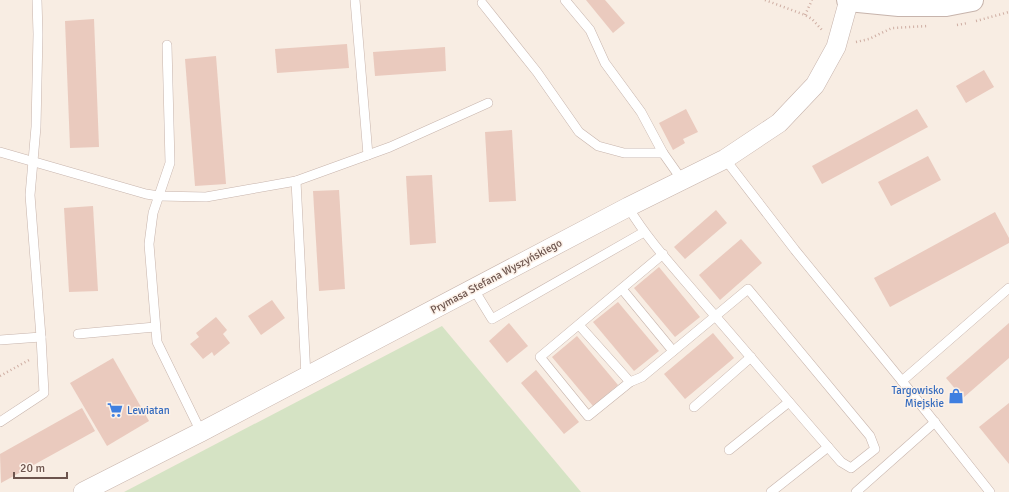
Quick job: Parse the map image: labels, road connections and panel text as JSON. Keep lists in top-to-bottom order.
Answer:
{
  "streets": {
    "street": ["Prymasa Stefana Wyszyńskiego"]
  },
  "places": {
    "shop": ["Targowisko Miejskie"],
    "supermarket": ["Lewiatan"]
  },
  "scale_bar": "20 m"
}
